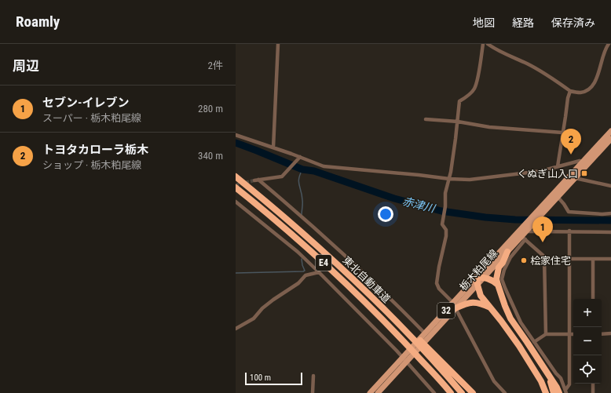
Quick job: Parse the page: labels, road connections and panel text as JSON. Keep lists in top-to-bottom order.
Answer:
{
  "streets": {
    "highway": ["E4", "東北自動車道"],
    "main road": ["栃木粕尾線", "32"]
  },
  "crossings": [
    ["栃木粕尾線", "32"]
  ],
  "water": ["赤津川"],
  "places": {
    "transit": ["くぬぎ山入口"],
    "other": ["桧家住宅"]
  },
  "scale_bar": "100 m",
  "page": {
    "header": "Roamly",
    "nav": ["地図", "経路", "保存済み"],
    "heading": ["周辺", "2件"],
    "list": [
      {
        "mark": "1",
        "name": "セブン-イレブン",
        "note": "スーパー · 栃木粕尾線",
        "value": "280 m"
      },
      {
        "mark": "2",
        "name": "トヨタカローラ栃木",
        "note": "ショップ · 栃木粕尾線",
        "value": "340 m"
      }
    ],
    "pins": ["2", "1"],
    "map_buttons": ["+", "−"],
    "scale": "100 m"
  }
}
